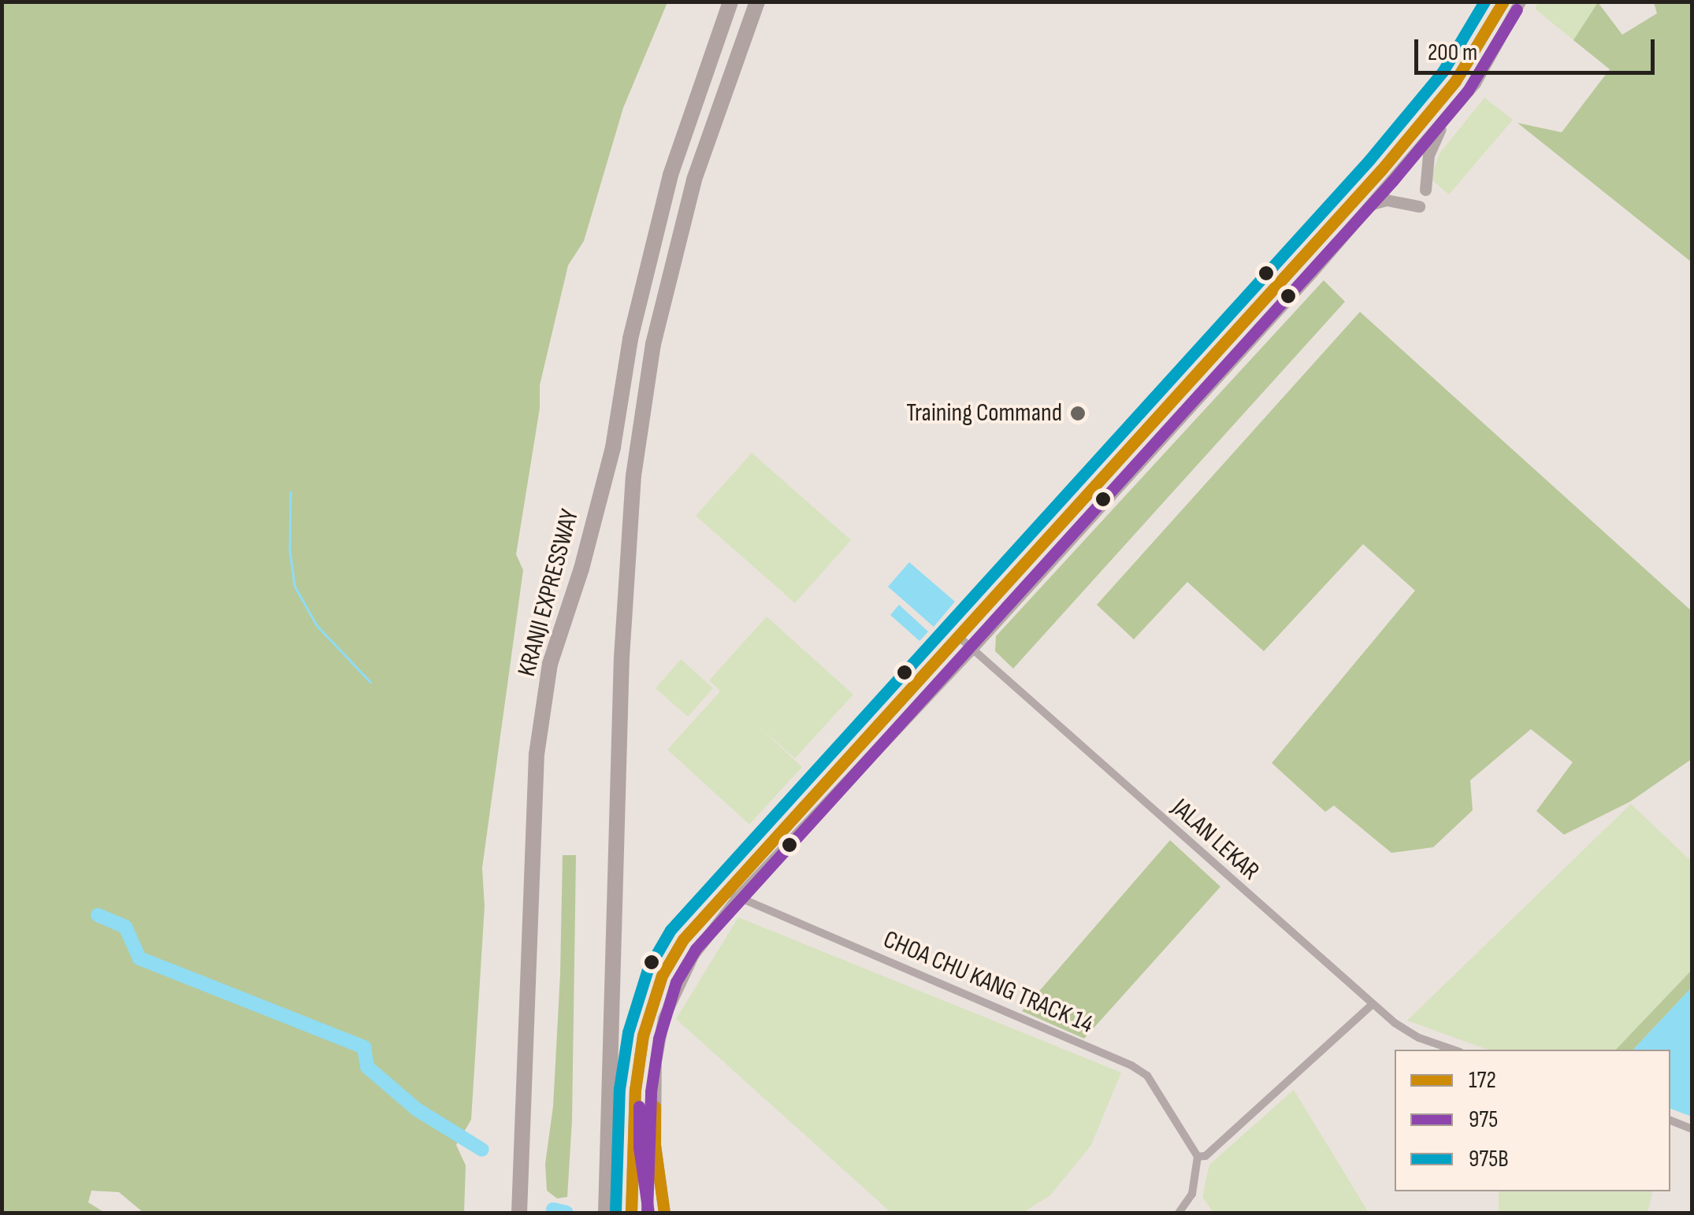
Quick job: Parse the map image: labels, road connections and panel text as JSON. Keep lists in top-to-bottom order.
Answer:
{
  "streets": {
    "highway": ["KRANJI EXPRESSWAY"],
    "street": ["JALAN LEKAR", "CHOA CHU KANG TRACK 14"]
  },
  "places": ["Training Command"],
  "lines": ["transit line 172", "transit line 975B", "transit line 975"],
  "legend": ["172", "975", "975B"],
  "scale_bar": "200 m"
}
